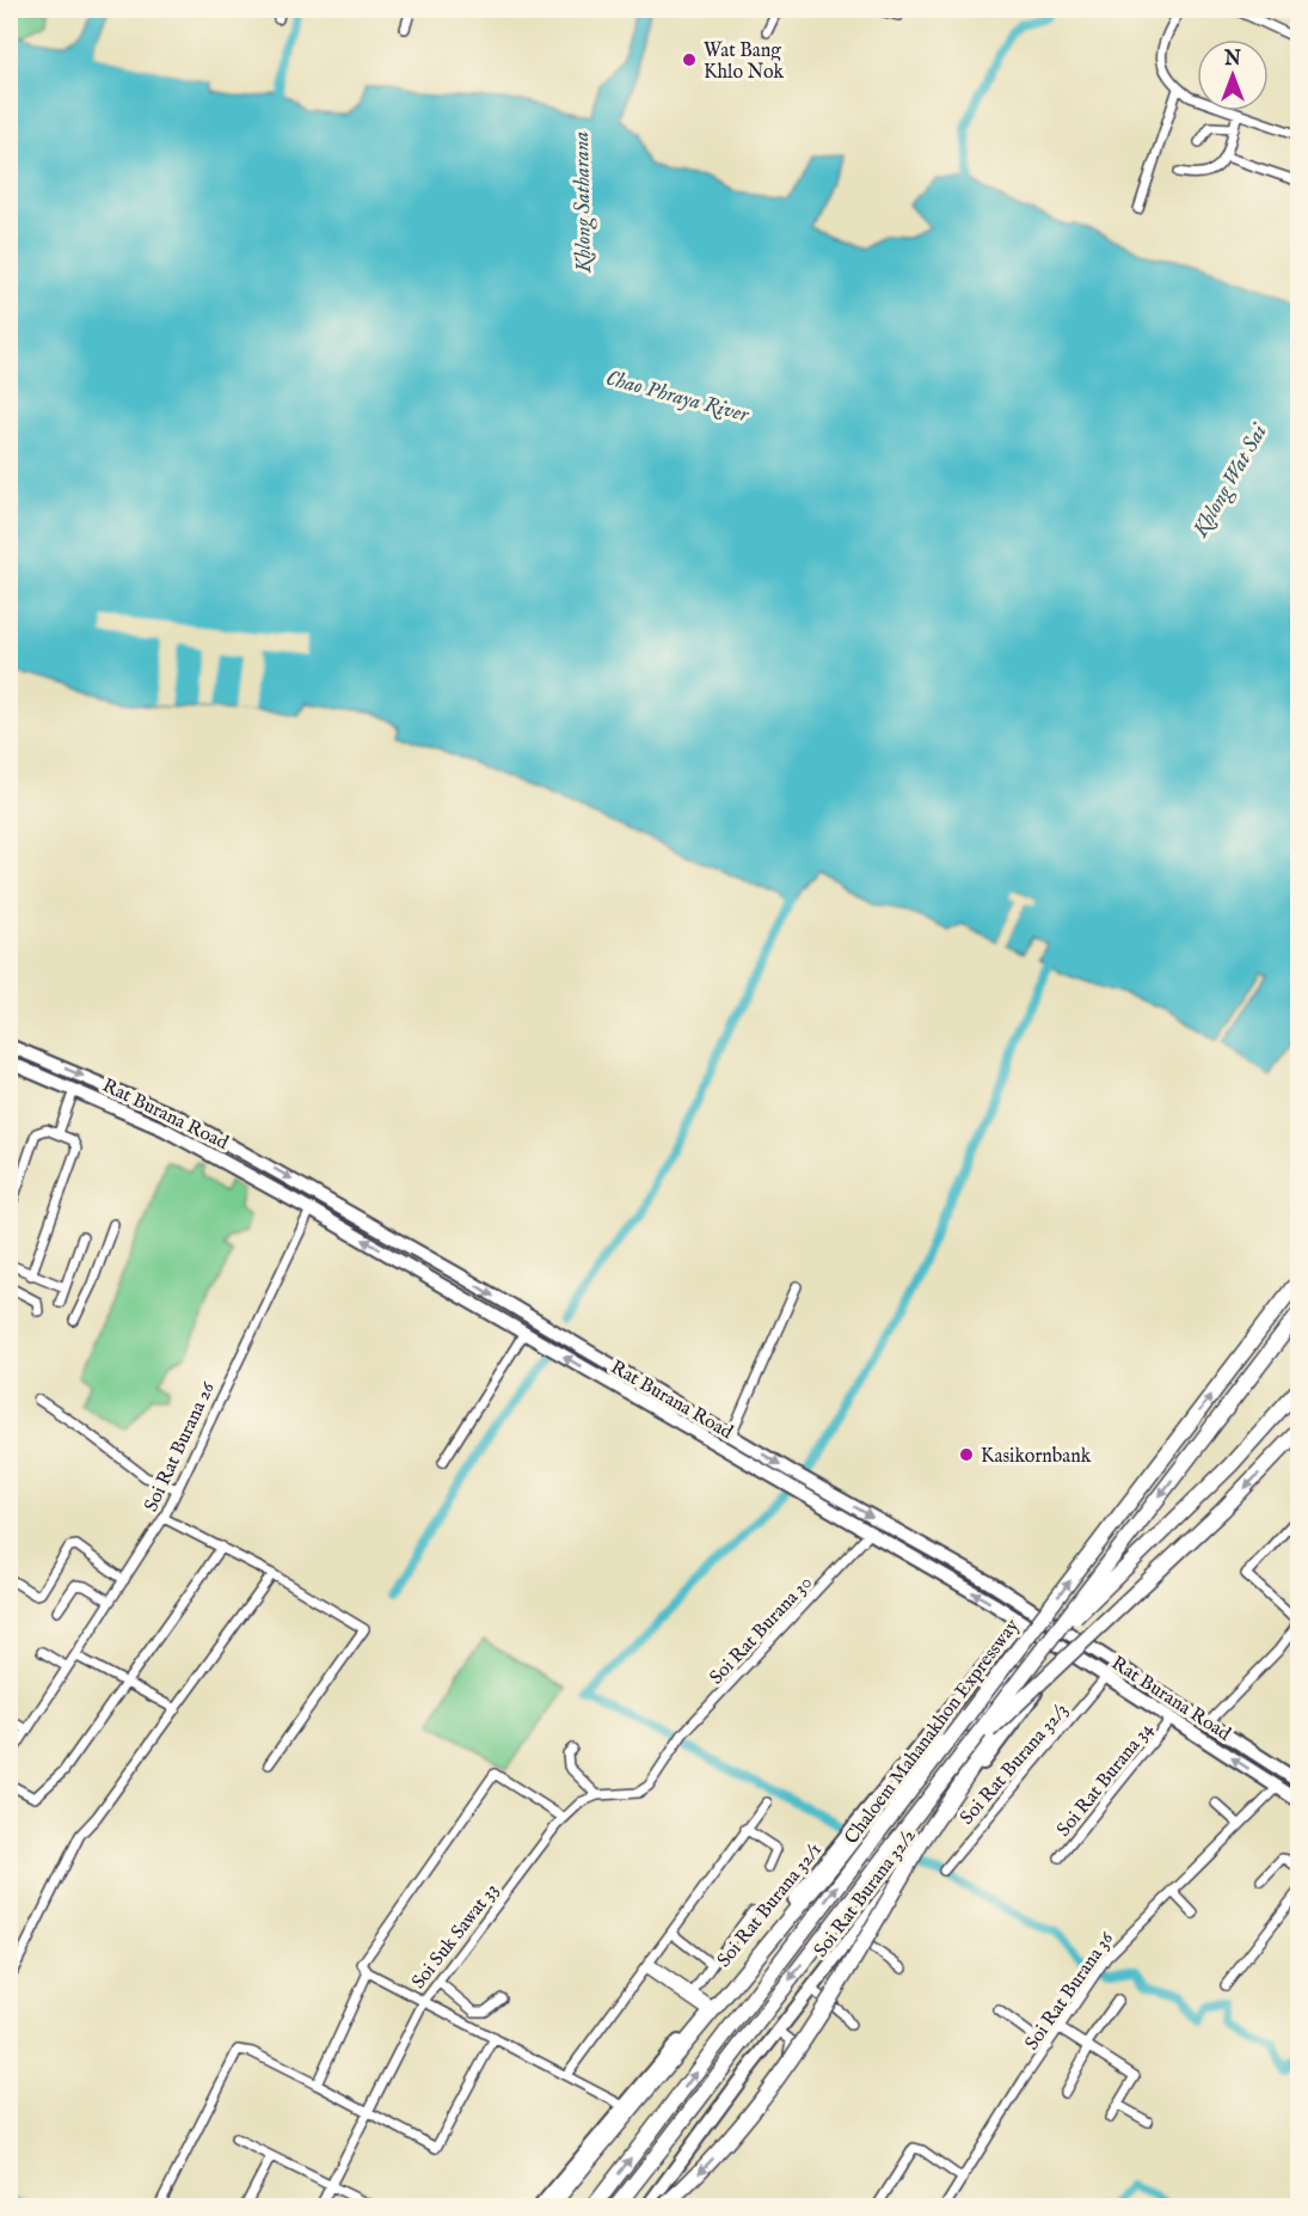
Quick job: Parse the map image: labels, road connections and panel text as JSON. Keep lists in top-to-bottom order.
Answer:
{
  "streets": {
    "highway": ["Chaloem Mahanakhon Expressway"],
    "main road": ["Rat Burana Road", "Soi Rat Burana 32/2", "Soi Rat Burana 32/1"],
    "street": [
      "Soi Rat Burana 26",
      "Soi Rat Burana 30",
      "Soi Rat Burana 32/3",
      "Soi Rat Burana 34",
      "Soi Suk Sawat 33",
      "Soi Rat Burana 36"
    ]
  },
  "crossings": [
    ["Rat Burana Road", "Soi Rat Burana 26"],
    ["Rat Burana Road", "Soi Rat Burana 30"],
    ["Rat Burana Road", "Soi Rat Burana 32/3"],
    ["Rat Burana Road", "Soi Rat Burana 34"],
    ["Rat Burana Road", "Soi Rat Burana 32/2"],
    ["Rat Burana Road", "Soi Rat Burana 32/1"],
    ["Rat Burana Road", "Soi Rat Burana 36"],
    ["Soi Rat Burana 30", "Soi Suk Sawat 33"]
  ],
  "water": ["Khlong Satharana", "Chao Phraya River", "Khlong Wat Sai"],
  "places": ["Wat Bang Khlo Nok", "Kasikornbank"],
  "north": "top"
}
